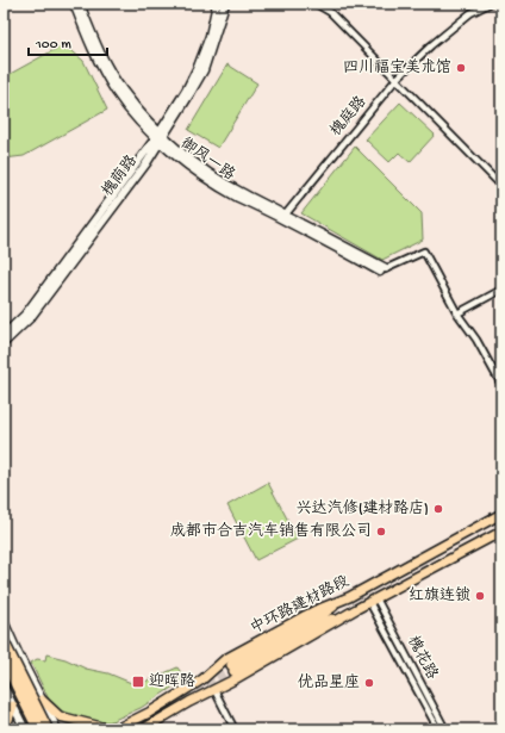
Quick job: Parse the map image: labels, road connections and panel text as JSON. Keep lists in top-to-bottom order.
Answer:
{
  "streets": {
    "main road": ["御风一路", "槐荫路", "中环路建材路段"],
    "street": ["槐庭路", "槐花路"]
  },
  "crossings": [
    ["槐庭路", "御风一路"],
    ["御风一路", "槐荫路"],
    ["中环路建材路段", "槐花路"]
  ],
  "places": {
    "other": [
      "四川福宝美术馆",
      "兴达汽修(建材路店)",
      "成都市合吉汽车销售有限公司",
      "红旗连锁",
      "优品星座"
    ],
    "transit": ["迎晖路"]
  },
  "scale_bar": "100 m"
}
